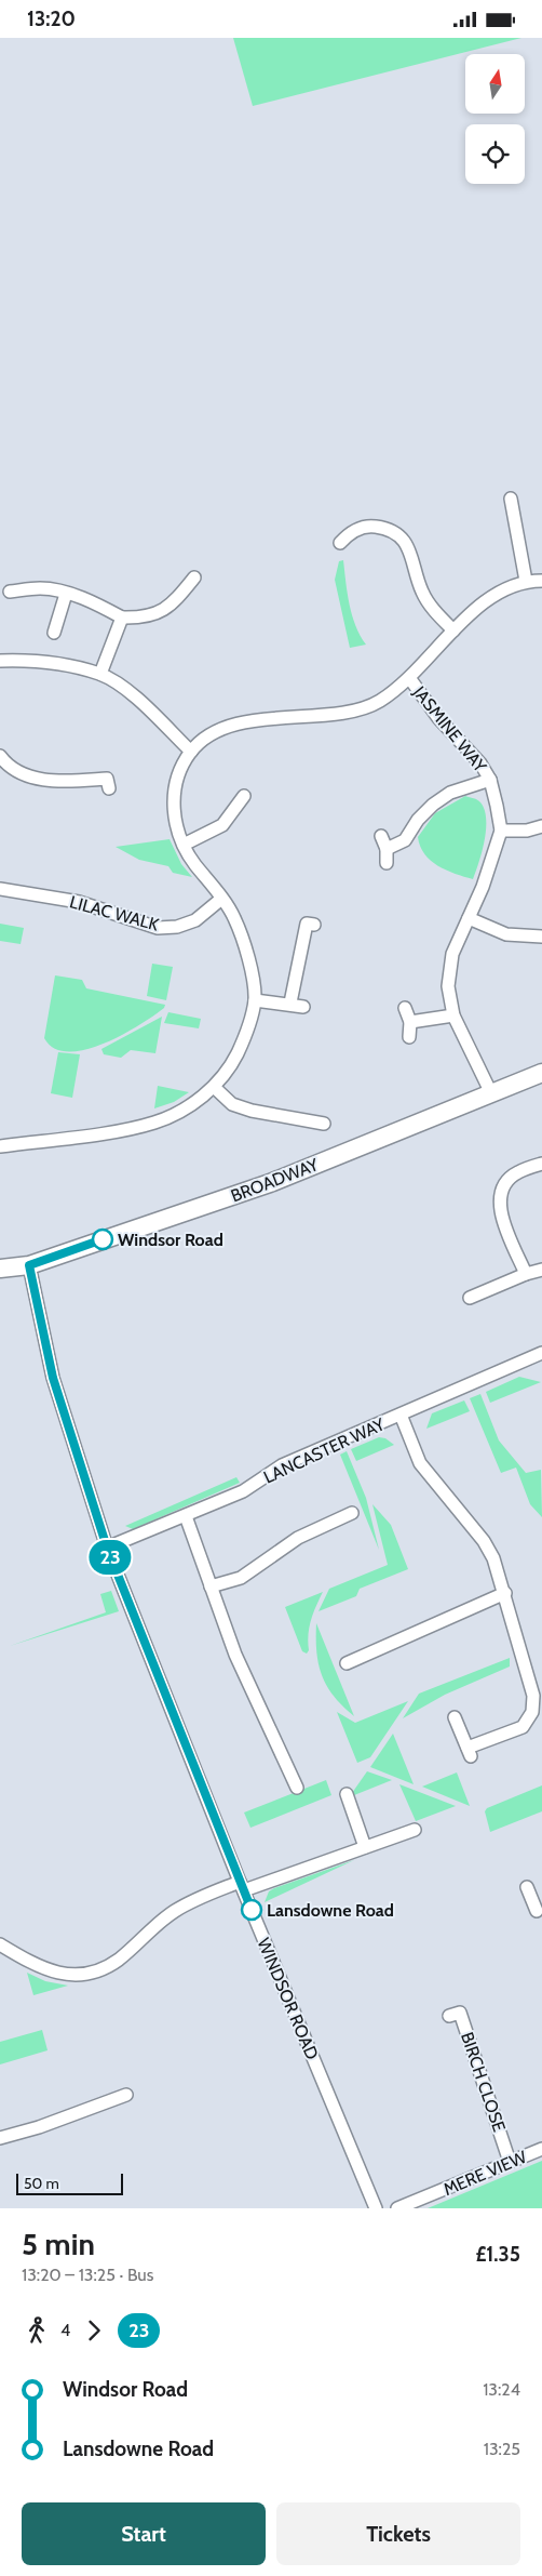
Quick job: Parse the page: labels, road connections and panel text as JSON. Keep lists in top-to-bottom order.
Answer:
{
  "streets": {
    "main road": ["BROADWAY"],
    "street": [
      "JASMINE WAY",
      "LILAC WALK",
      "LANCASTER WAY",
      "WINDSOR ROAD",
      "BIRCH CLOSE",
      "MERE VIEW"
    ]
  },
  "crossings": [
    ["JASMINE WAY", "BROADWAY"],
    ["BROADWAY", "WINDSOR ROAD"],
    ["LANCASTER WAY", "WINDSOR ROAD"],
    ["BIRCH CLOSE", "MERE VIEW"]
  ],
  "places": ["Windsor Road", "Lansdowne Road"],
  "lines": ["bus line 23"],
  "scale_bar": "50 m",
  "north": "top",
  "page": {
    "status": "13:20",
    "on_map": "23",
    "scale": "50 m",
    "heading": ["5 min", "13:20 – 13:25 · Bus", "£1.35"],
    "legs": ["4", "23"],
    "list": [
      {
        "name": "Windsor Road",
        "value": "13:24"
      },
      {
        "name": "Lansdowne Road",
        "value": "13:25"
      }
    ],
    "buttons": ["Start", "Tickets"]
  }
}
